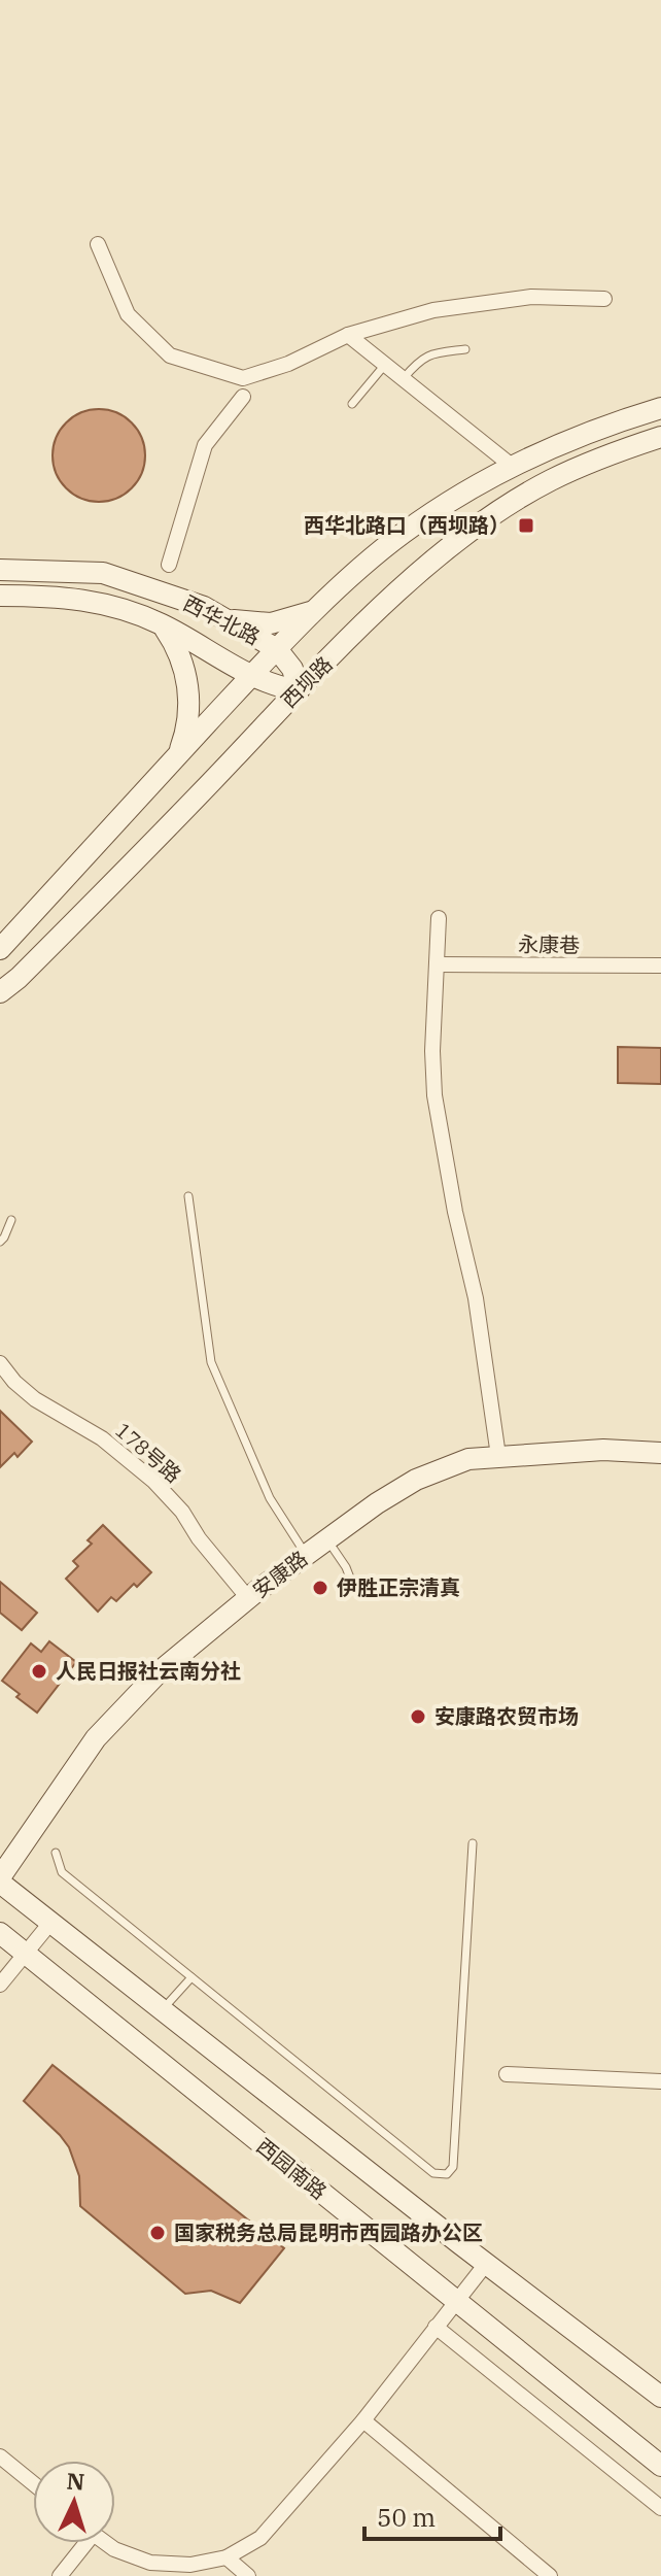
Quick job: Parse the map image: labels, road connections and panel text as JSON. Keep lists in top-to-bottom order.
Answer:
{
  "streets": {
    "main road": [
      "西华北路",
      "西坝路",
      "安康路",
      "西园南路"
    ],
    "street": ["永康巷", "178号路"]
  },
  "crossings": [
    ["西华北路", "西坝路"],
    ["178号路", "安康路"]
  ],
  "places": {
    "transit": ["西华北路口（西坝路）"],
    "other": [
      "伊胜正宗清真",
      "人民日报社云南分社",
      "安康路农贸市场",
      "国家税务总局昆明市西园路办公区"
    ]
  },
  "scale_bar": "50 m",
  "north": "top"
}
